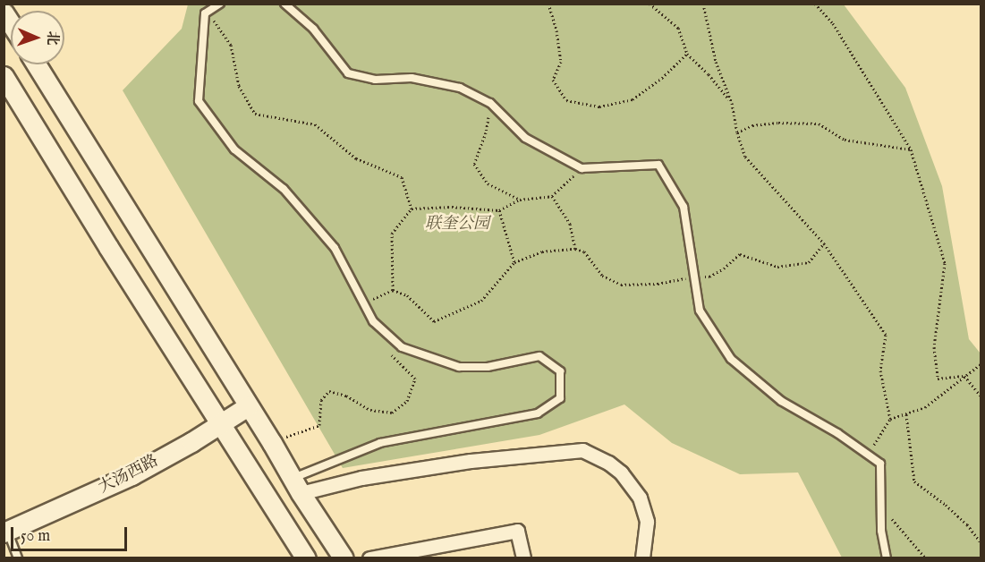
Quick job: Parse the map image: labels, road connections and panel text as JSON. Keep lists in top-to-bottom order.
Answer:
{
  "streets": {
    "main road": ["大汤西路"]
  },
  "parks": ["联奎公园"],
  "scale_bar": "50 m",
  "north": "right"
}
